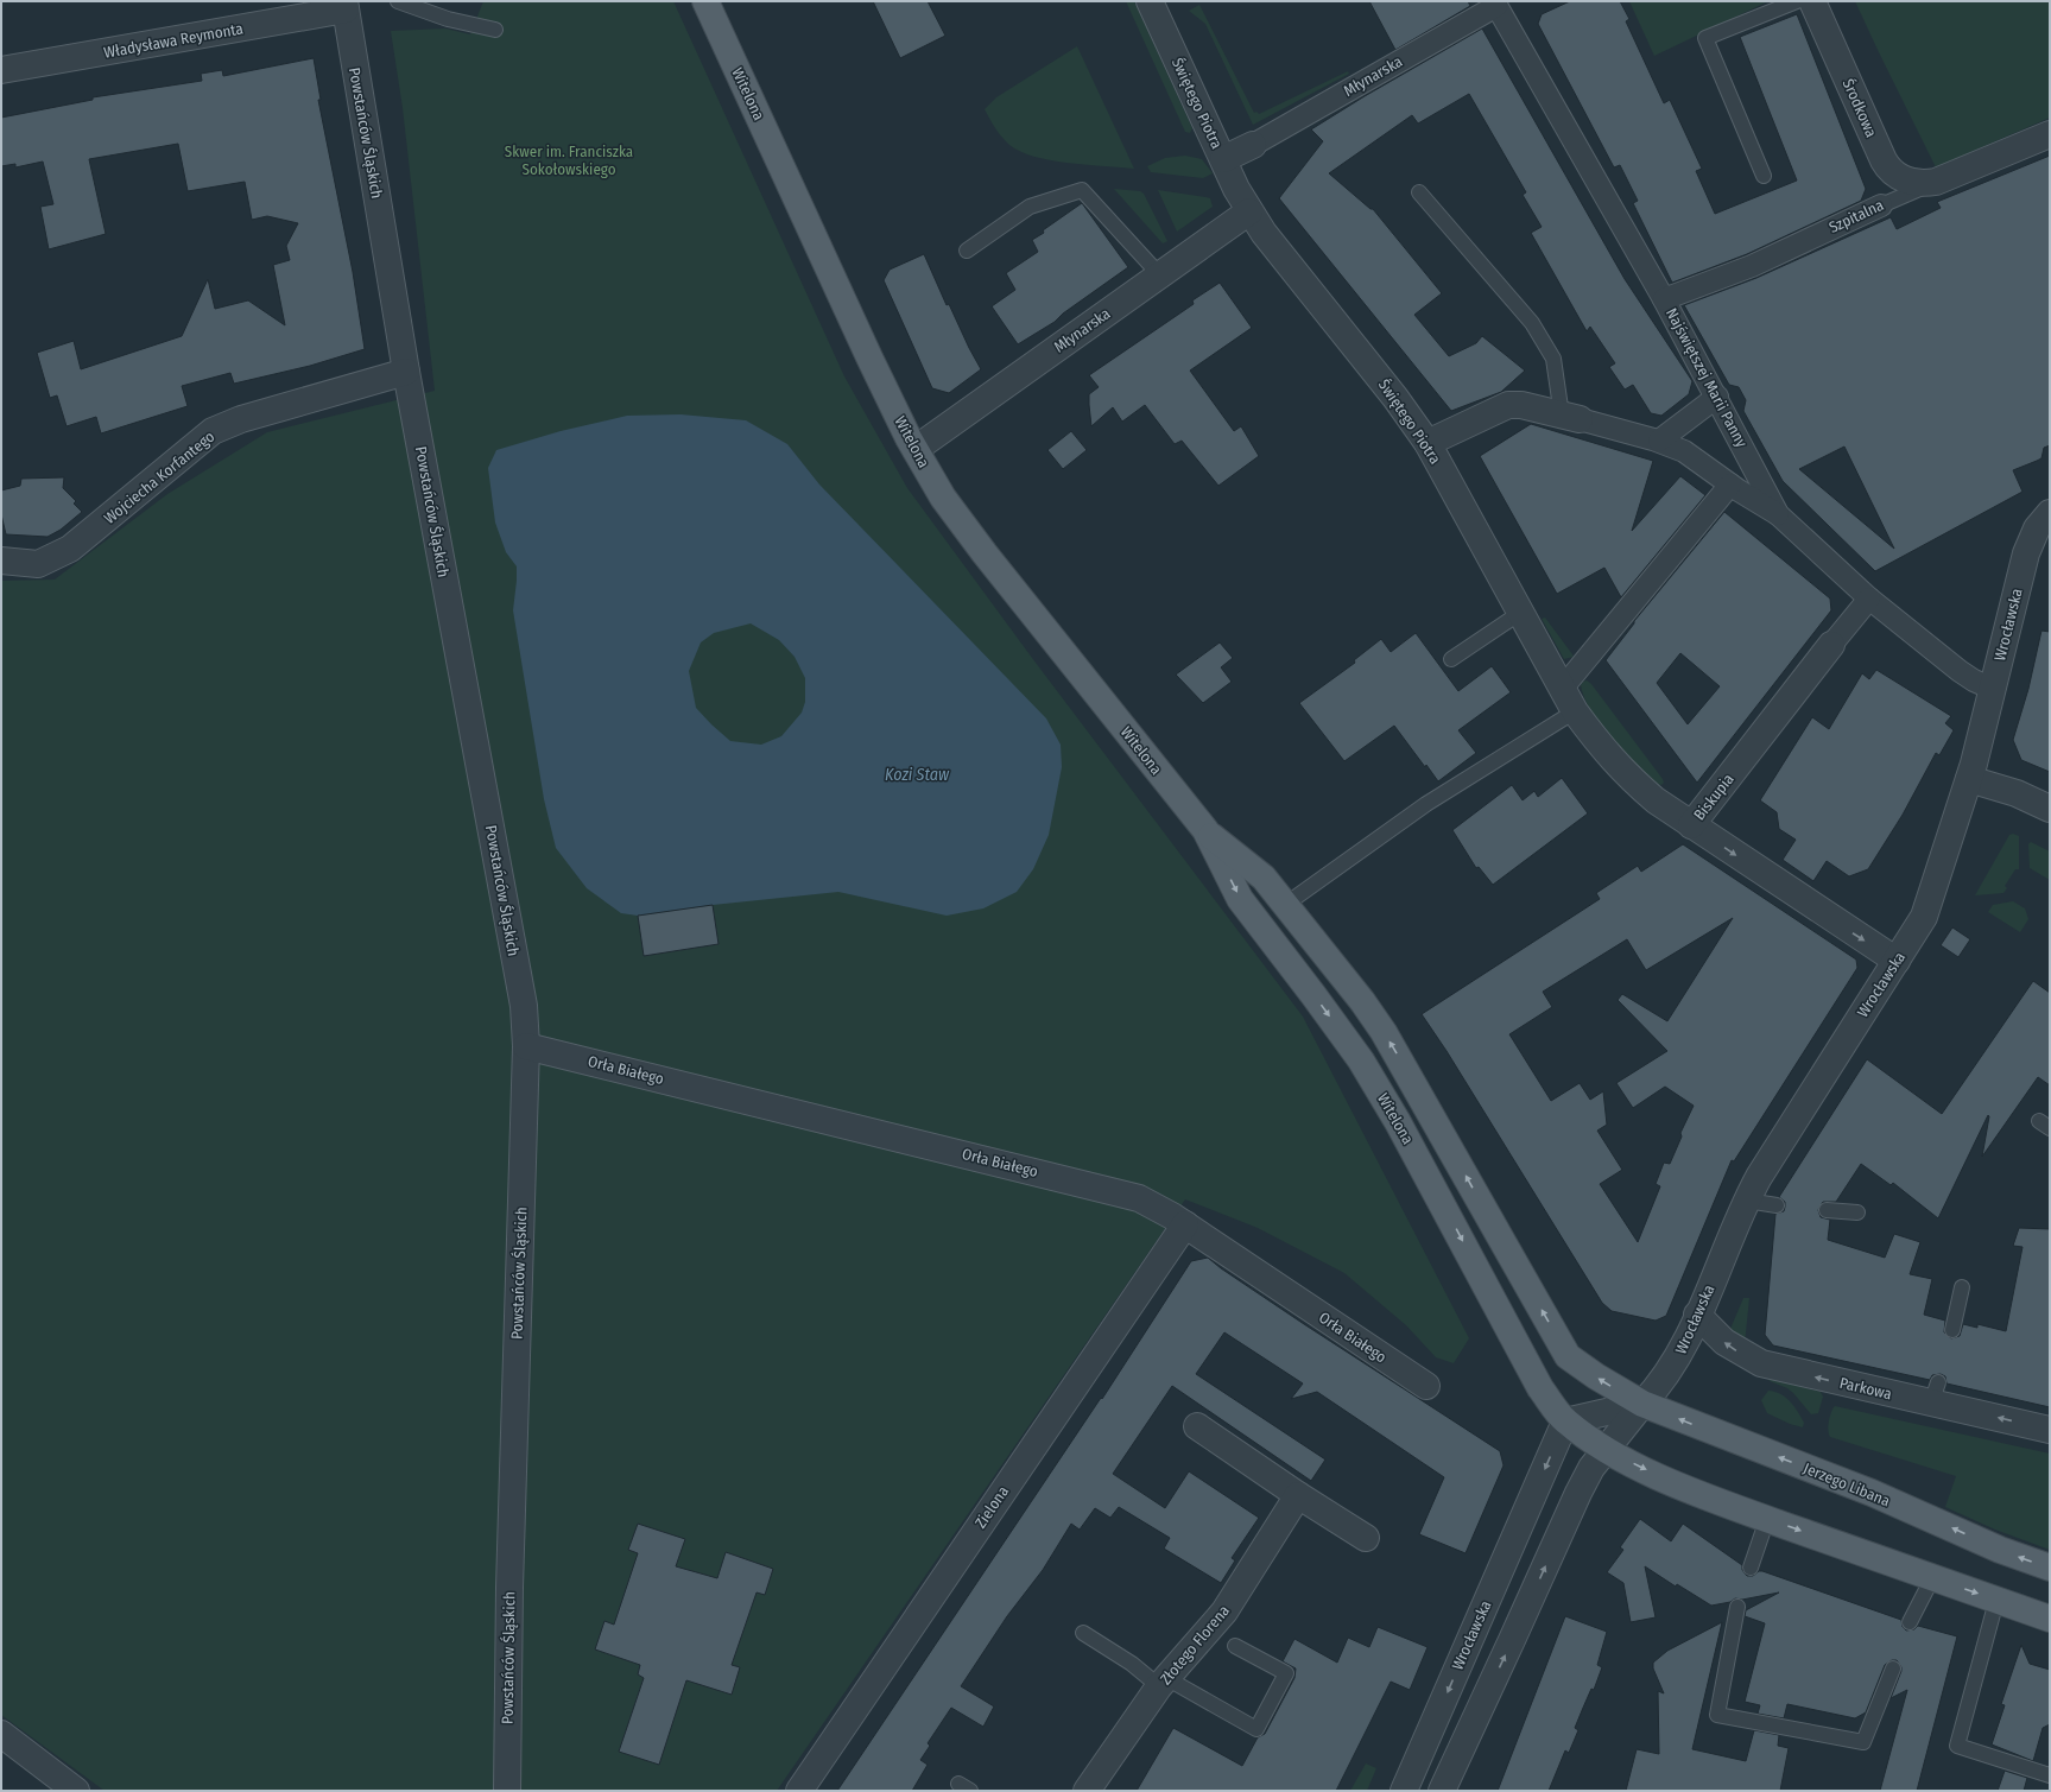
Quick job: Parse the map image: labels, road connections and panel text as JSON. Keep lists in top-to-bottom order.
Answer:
{
  "streets": {
    "main road": ["Witelona", "Jerzego Libana"],
    "street": [
      "Władysława Reymonta",
      "Młynarska",
      "Świętego Piotra",
      "Środkowa",
      "Powstańców Śląskich",
      "Szpitalna",
      "Najświętszej Marii Panny",
      "Wojciecha Korfantego",
      "Wrocławska",
      "Biskupia",
      "Orła Białego",
      "Parkowa",
      "Zielona",
      "Złotego Florena"
    ]
  },
  "crossings": [
    ["Władysława Reymonta", "Powstańców Śląskich"],
    ["Młynarska", "Witelona"],
    ["Młynarska", "Świętego Piotra"],
    ["Młynarska", "Najświętszej Marii Panny"],
    ["Witelona", "Wrocławska"],
    ["Witelona", "Jerzego Libana"],
    ["Świętego Piotra", "Biskupia"],
    ["Środkowa", "Szpitalna"],
    ["Powstańców Śląskich", "Wojciecha Korfantego"],
    ["Powstańców Śląskich", "Orła Białego"],
    ["Szpitalna", "Najświętszej Marii Panny"],
    ["Najświętszej Marii Panny", "Wrocławska"],
    ["Najświętszej Marii Panny", "Biskupia"],
    ["Wrocławska", "Biskupia"],
    ["Wrocławska", "Parkowa"],
    ["Wrocławska", "Jerzego Libana"],
    ["Orła Białego", "Zielona"]
  ],
  "one_way": ["Biskupia", "Parkowa"],
  "water": ["Kozi Staw"],
  "parks": ["Skwer im. Franciszka Sokołowskiego"]
}
